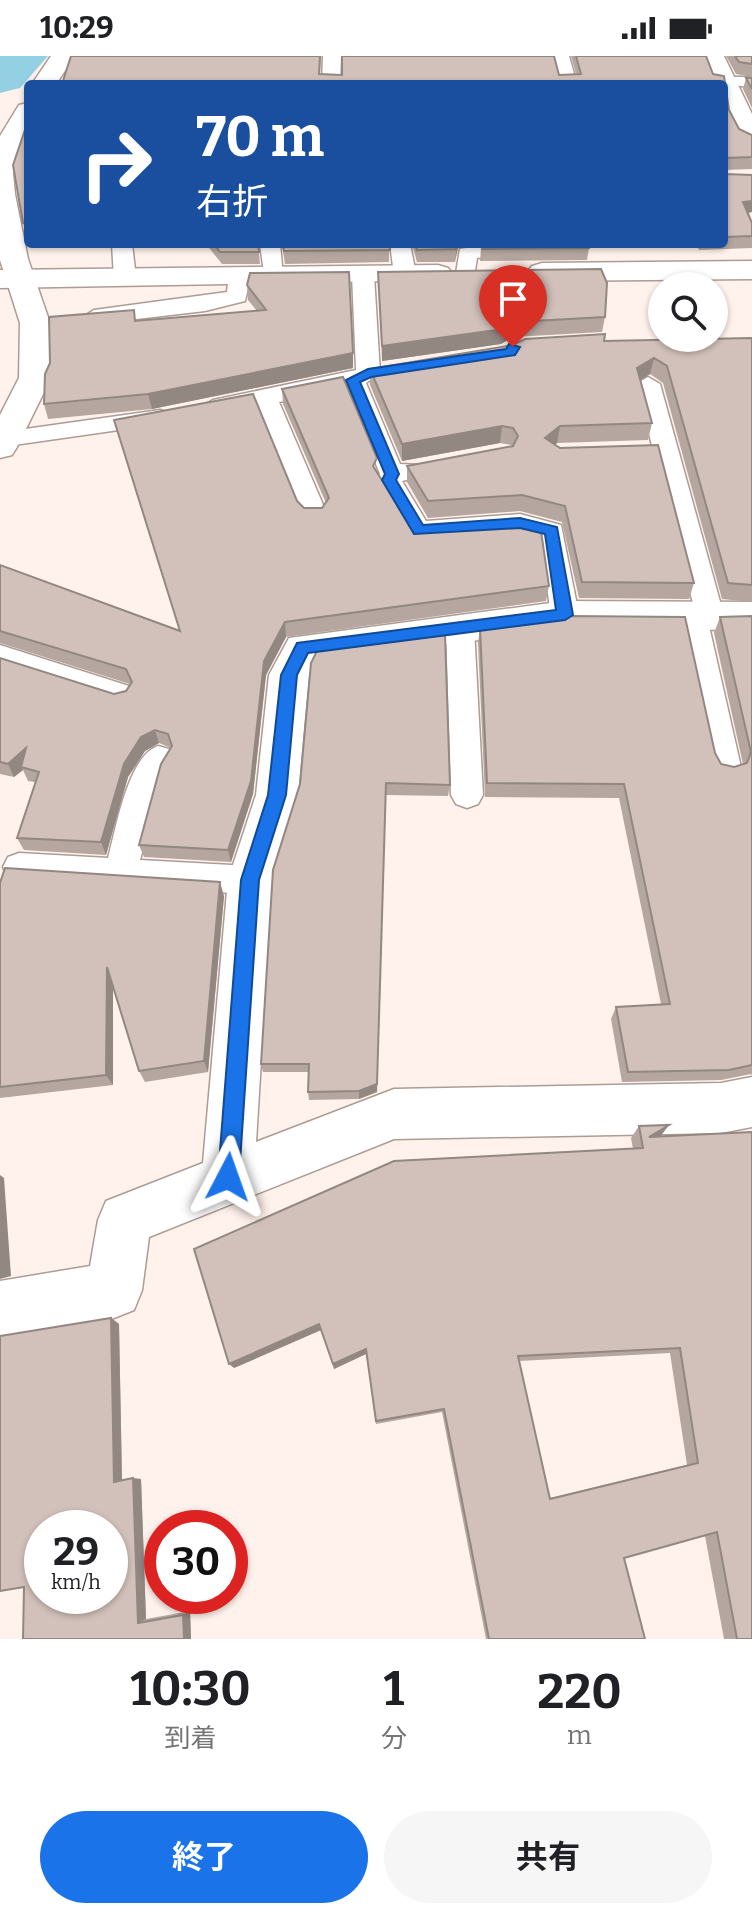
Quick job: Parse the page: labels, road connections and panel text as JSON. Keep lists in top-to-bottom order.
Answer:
{
  "page": {
    "status": "10:29",
    "turn": ["70 m", "右折"],
    "speed": "29 km/h",
    "limit": "30",
    "eta": [
      "10:30",
      "到着",
      "1",
      "分",
      "220",
      "m"
    ],
    "buttons": ["終了", "共有"]
  }
}
